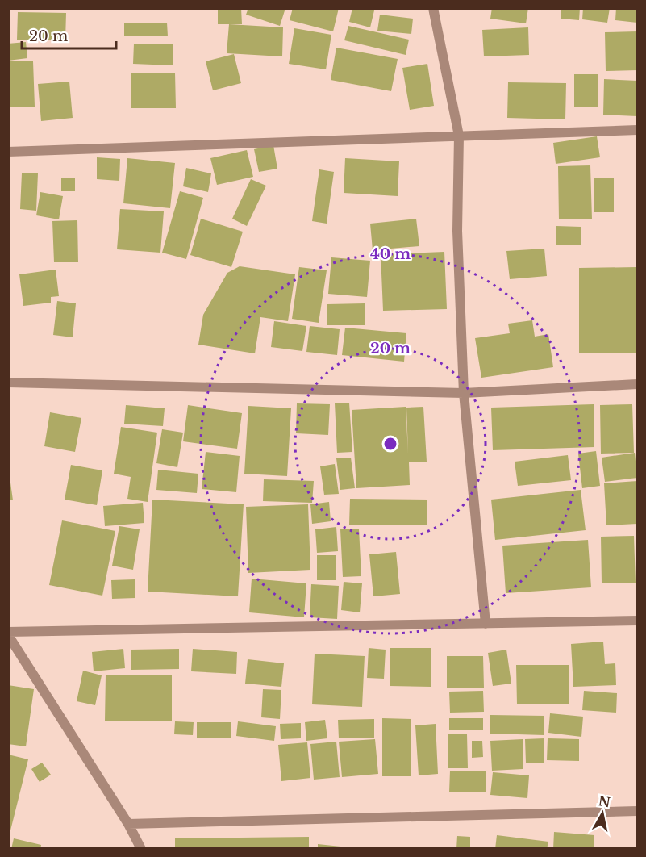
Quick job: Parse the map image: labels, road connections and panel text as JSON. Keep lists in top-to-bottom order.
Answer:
{
  "scale_bar": "20 m",
  "north": "top",
  "rings": ["40 m", "20 m"]
}
